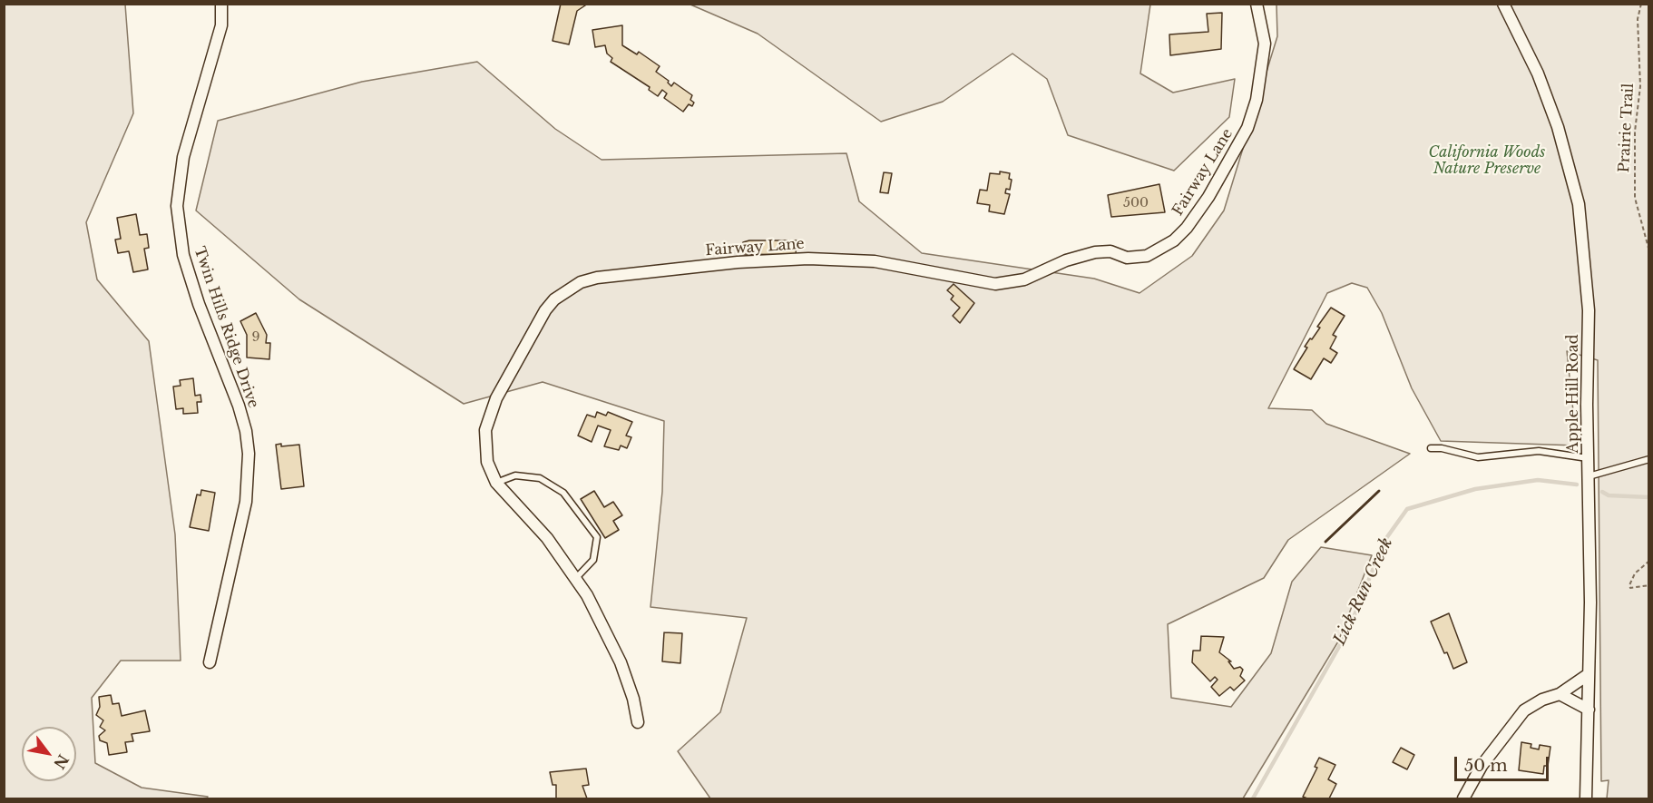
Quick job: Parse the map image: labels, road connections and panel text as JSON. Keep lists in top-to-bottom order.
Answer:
{
  "streets": {
    "street": ["Fairway Lane", "Twin Hills Ridge Drive", "Apple Hill Road"],
    "path": ["Prairie Trail"]
  },
  "water": ["Lick Run Creek"],
  "parks": ["California Woods Nature Preserve"],
  "house_numbers": ["500", "9"],
  "scale_bar": "50 m",
  "north": "bottom right"
}
